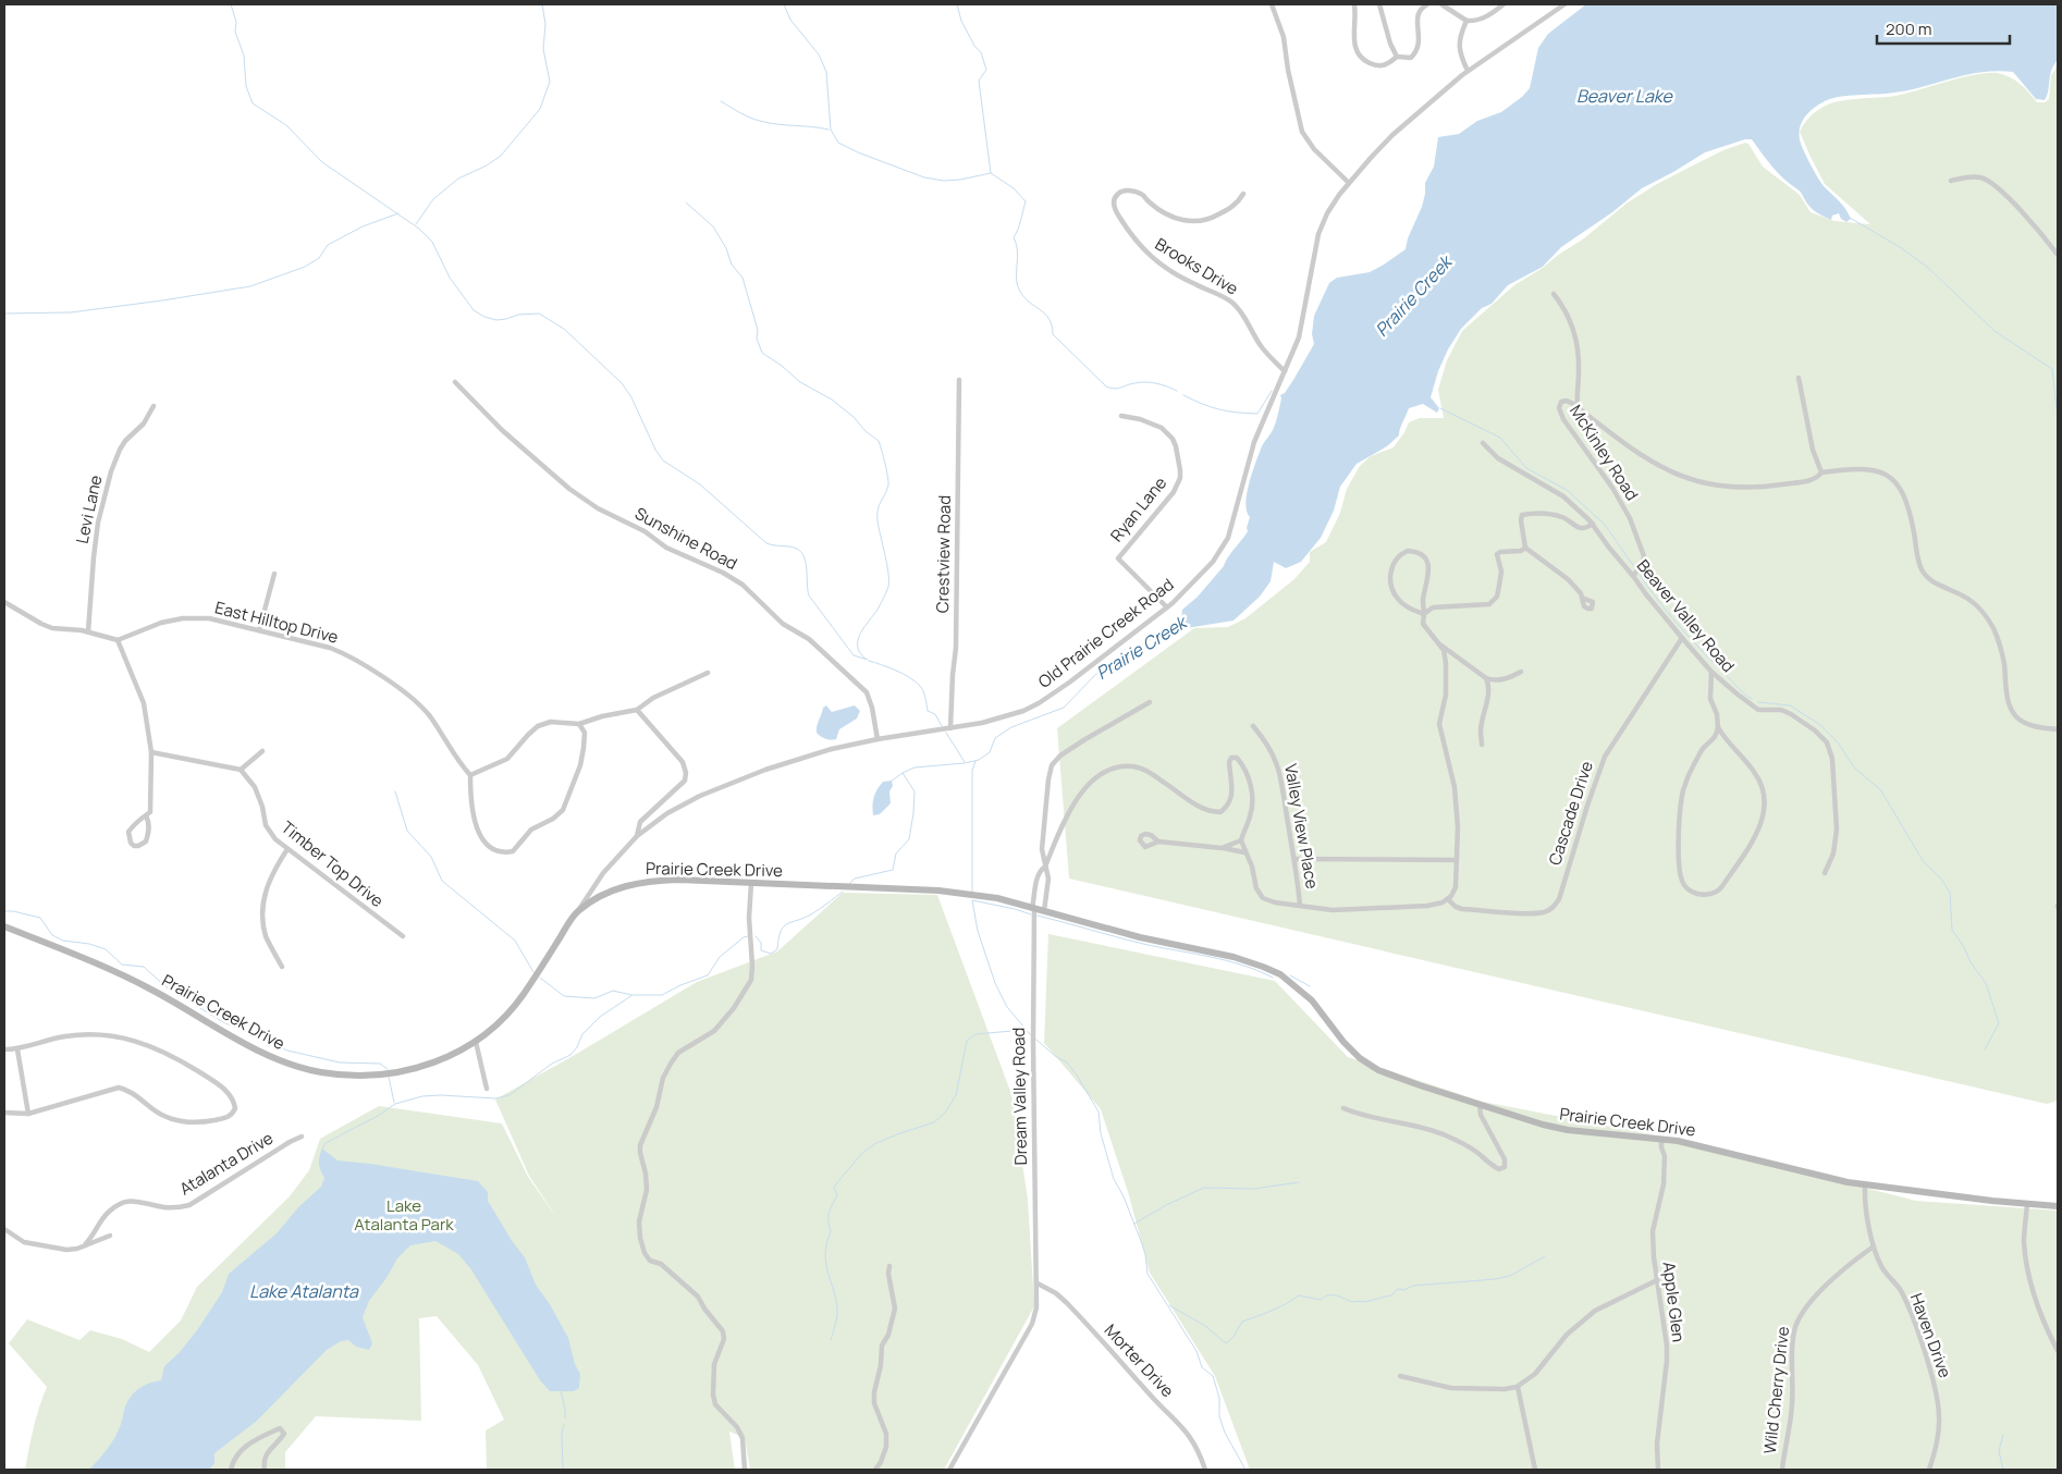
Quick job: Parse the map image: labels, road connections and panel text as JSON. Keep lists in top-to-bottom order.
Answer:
{
  "streets": {
    "main road": ["Prairie Creek Drive"],
    "street": [
      "Brooks Drive",
      "McKinley Road",
      "Levi Lane",
      "Ryan Lane",
      "Sunshine Road",
      "Crestview Road",
      "Beaver Valley Road",
      "East Hilltop Drive",
      "Old Prairie Creek Road",
      "Cascade Drive",
      "Valley View Place",
      "Timber Top Drive",
      "Dream Valley Road",
      "Atalanta Drive",
      "Apple Glen",
      "Haven Drive",
      "Morter Drive",
      "Wild Cherry Drive"
    ]
  },
  "crossings": [
    ["Brooks Drive", "Old Prairie Creek Road"],
    ["McKinley Road", "Beaver Valley Road"],
    ["Ryan Lane", "Old Prairie Creek Road"],
    ["Sunshine Road", "Old Prairie Creek Road"],
    ["Crestview Road", "Old Prairie Creek Road"],
    ["Beaver Valley Road", "Cascade Drive"],
    ["Old Prairie Creek Road", "Prairie Creek Drive"],
    ["Prairie Creek Drive", "Dream Valley Road"],
    ["Prairie Creek Drive", "Apple Glen"],
    ["Prairie Creek Drive", "Haven Drive"],
    ["Dream Valley Road", "Morter Drive"],
    ["Haven Drive", "Wild Cherry Drive"]
  ],
  "water": ["Beaver Lake", "Prairie Creek", "Lake Atalanta"],
  "parks": ["Lake Atalanta Park"],
  "scale_bar": "200 m"
}
